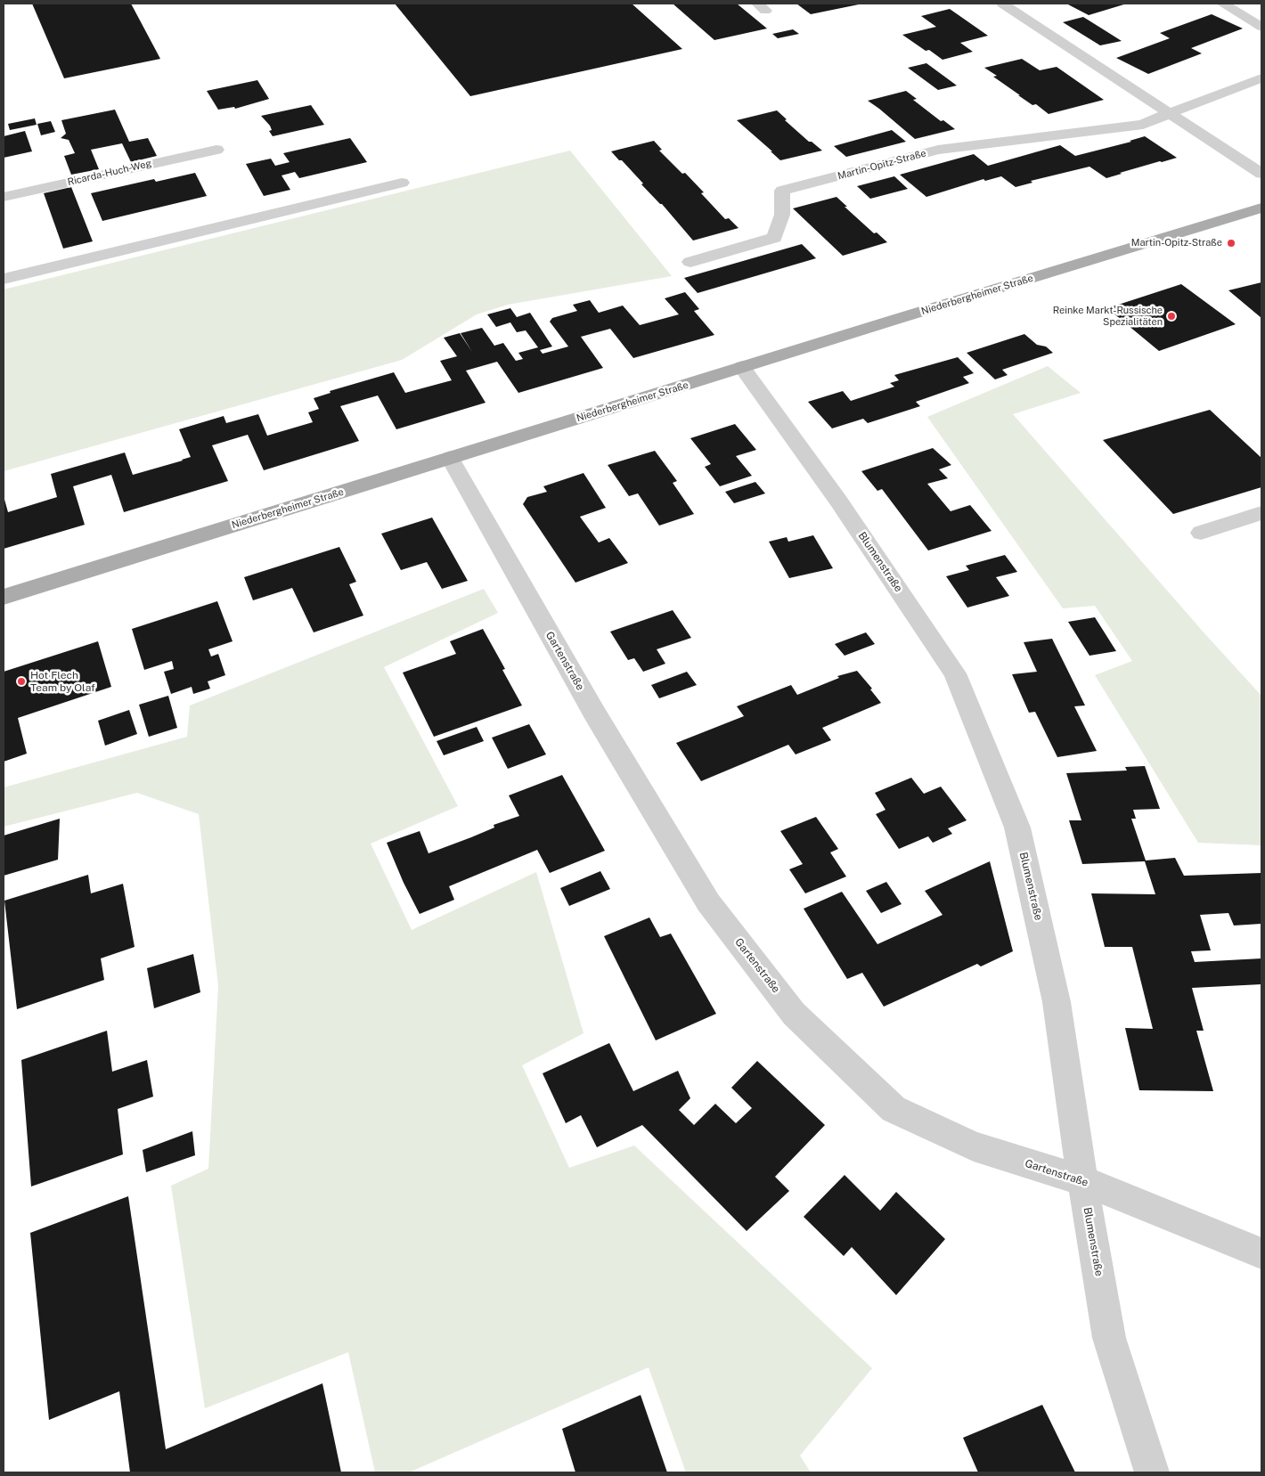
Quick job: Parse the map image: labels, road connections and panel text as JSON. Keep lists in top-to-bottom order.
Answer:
{
  "streets": {
    "main road": ["Niederbergheimer Straße"],
    "street": [
      "Martin-Opitz-Straße",
      "Ricarda-Huch-Weg",
      "Blumenstraße",
      "Gartenstraße"
    ]
  },
  "crossings": [
    ["Niederbergheimer Straße", "Blumenstraße"],
    ["Niederbergheimer Straße", "Gartenstraße"],
    ["Blumenstraße", "Gartenstraße"]
  ],
  "places": ["Martin-Opitz-Straße", "Reinke Markt-Russische Spezialitäten", "Hot Flech Team by Olaf"]
}
